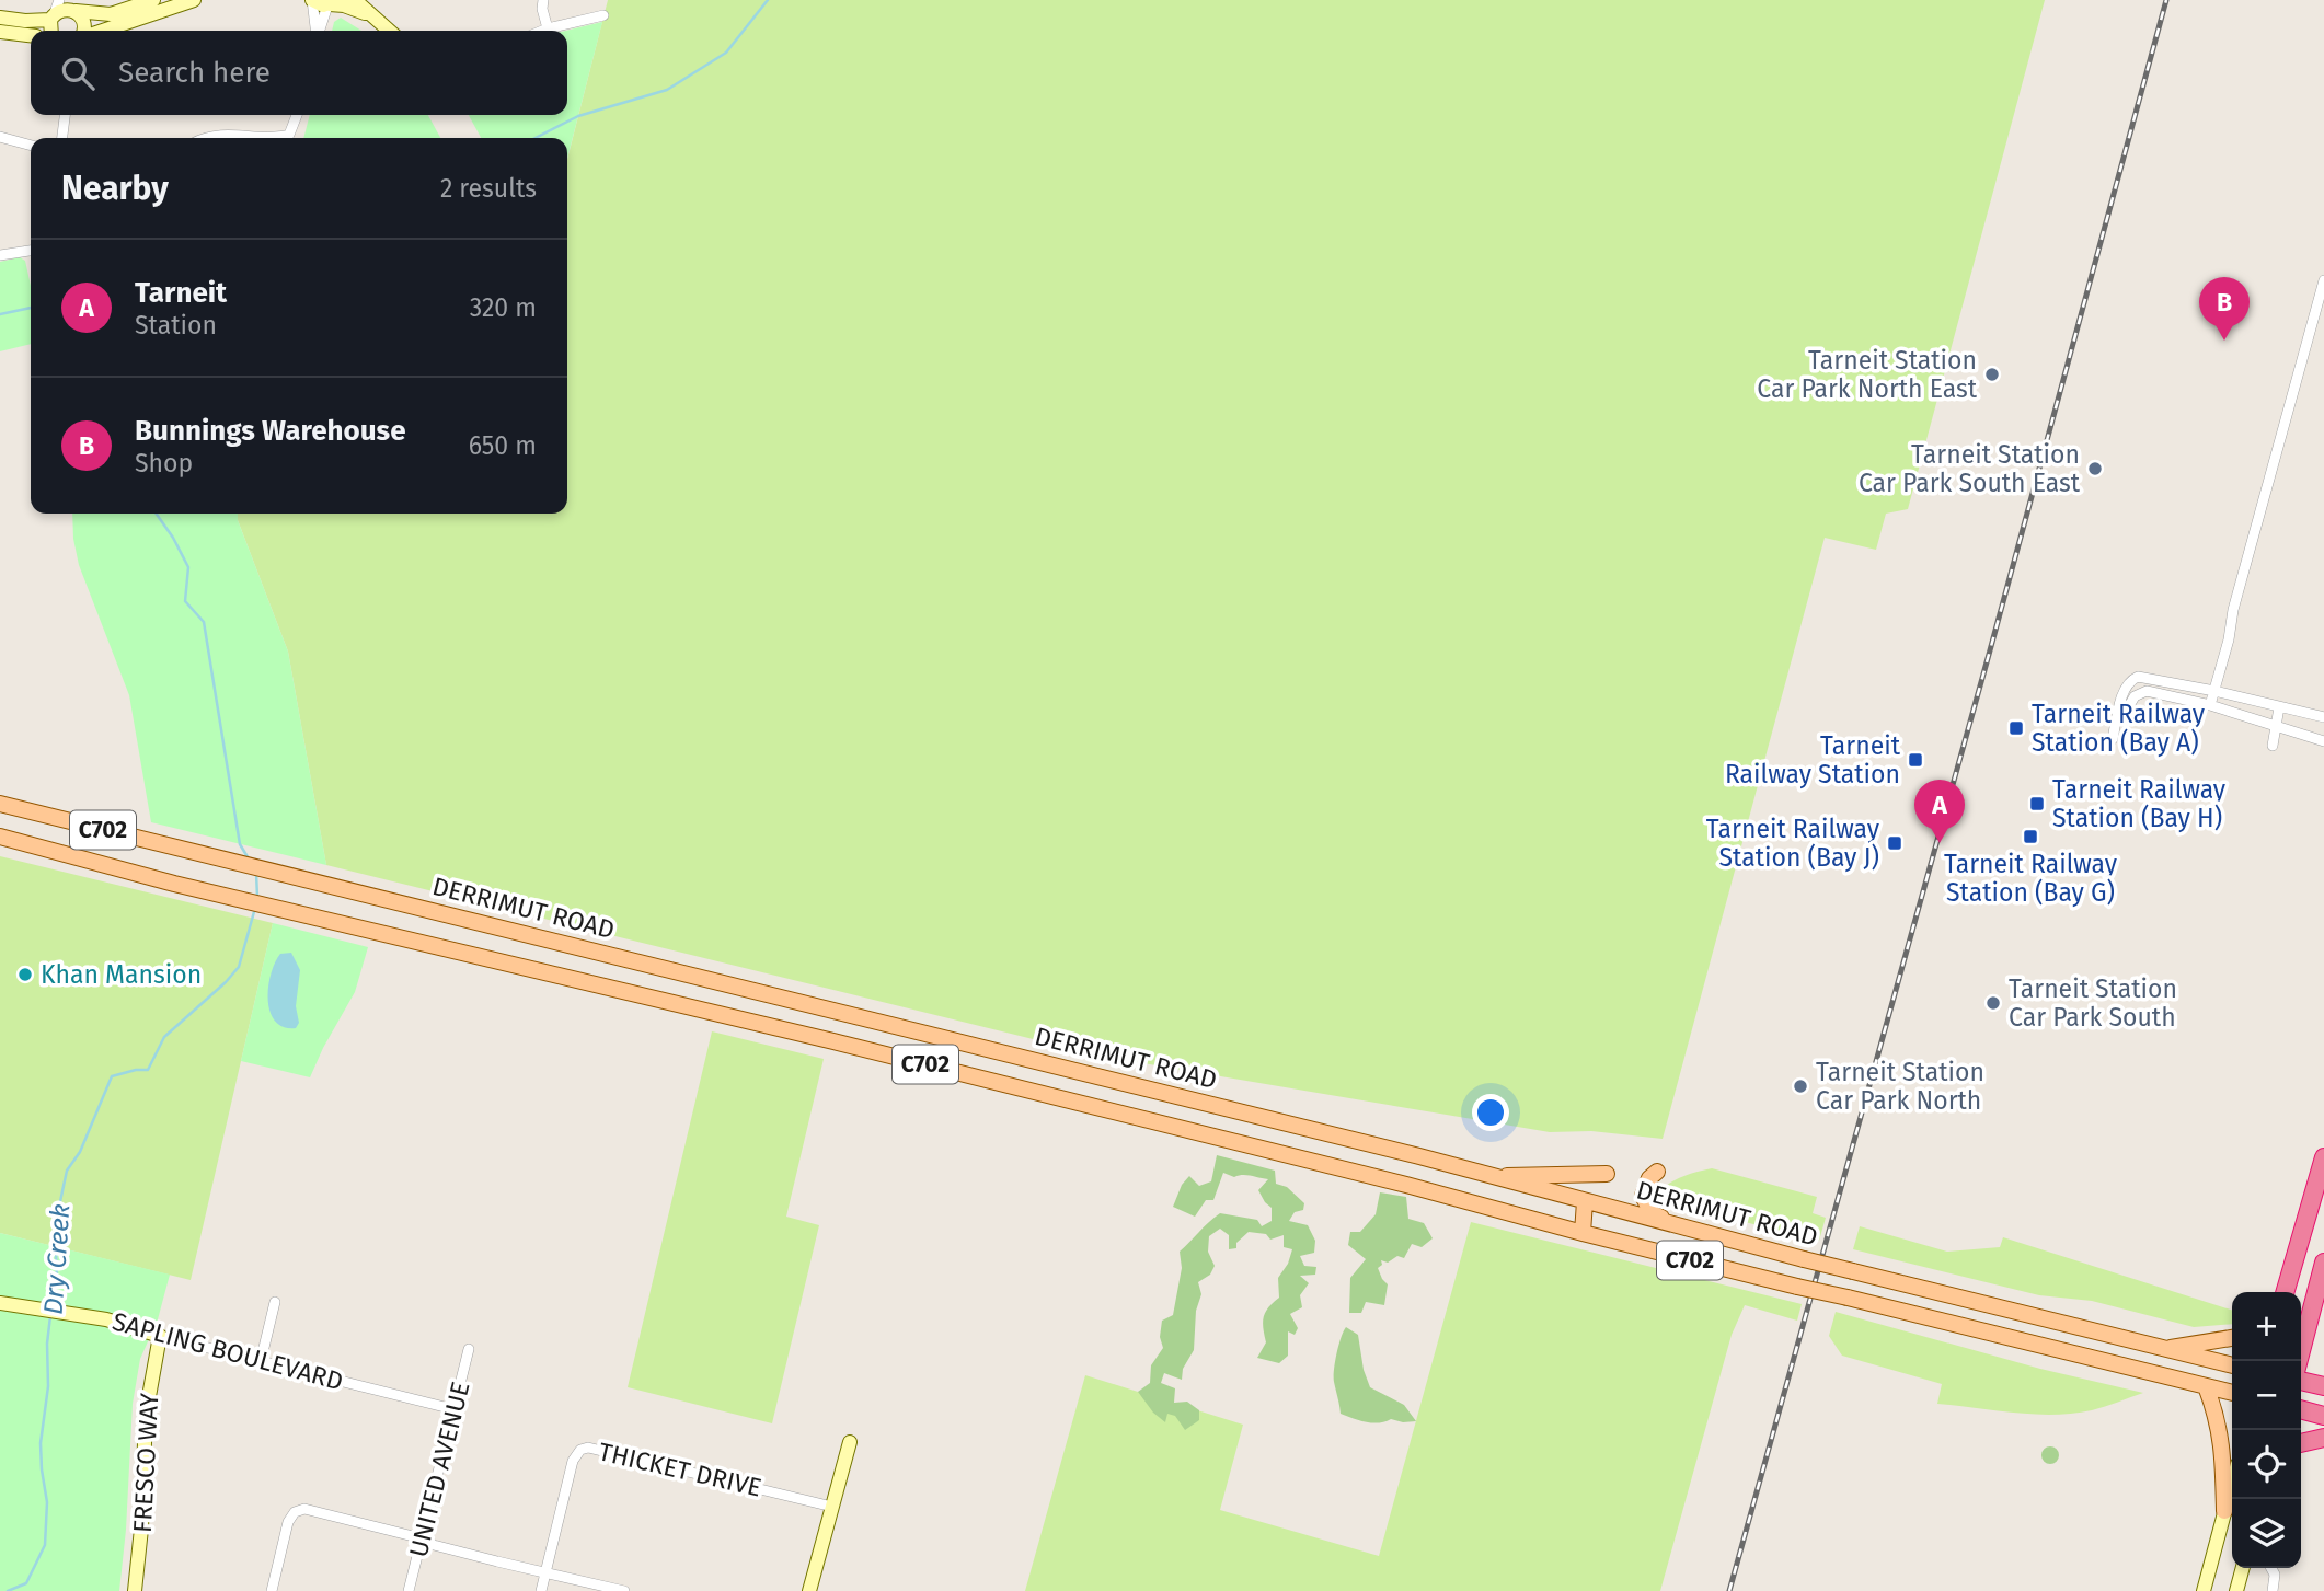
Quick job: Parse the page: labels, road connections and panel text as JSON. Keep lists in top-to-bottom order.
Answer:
{
  "streets": {
    "main road": ["C702", "DERRIMUT ROAD"],
    "street": [
      "SAPLING BOULEVARD",
      "FRESCO WAY",
      "UNITED AVENUE",
      "THICKET DRIVE"
    ]
  },
  "crossings": [
    ["SAPLING BOULEVARD", "FRESCO WAY"],
    ["SAPLING BOULEVARD", "UNITED AVENUE"]
  ],
  "water": ["Dry Creek"],
  "places": {
    "other": [
      "Tarneit Station Car Park North East",
      "Tarneit Station Car Park South East",
      "Khan Mansion",
      "Tarneit Station Car Park South",
      "Tarneit Station Car Park North"
    ],
    "transit": [
      "Tarneit Railway Station (Bay A)",
      "Tarneit Railway Station",
      "Tarneit Railway Station (Bay H)",
      "Tarneit Railway Station (Bay G)",
      "Tarneit Railway Station (Bay J)"
    ]
  },
  "page": {
    "search": "Search here",
    "heading": ["Nearby", "2 results"],
    "list": [
      {
        "mark": "A",
        "name": "Tarneit",
        "note": "Station",
        "value": "320 m"
      },
      {
        "mark": "B",
        "name": "Bunnings Warehouse",
        "note": "Shop",
        "value": "650 m"
      }
    ],
    "pins": ["B", "A"],
    "map_buttons": ["+", "−"]
  }
}
